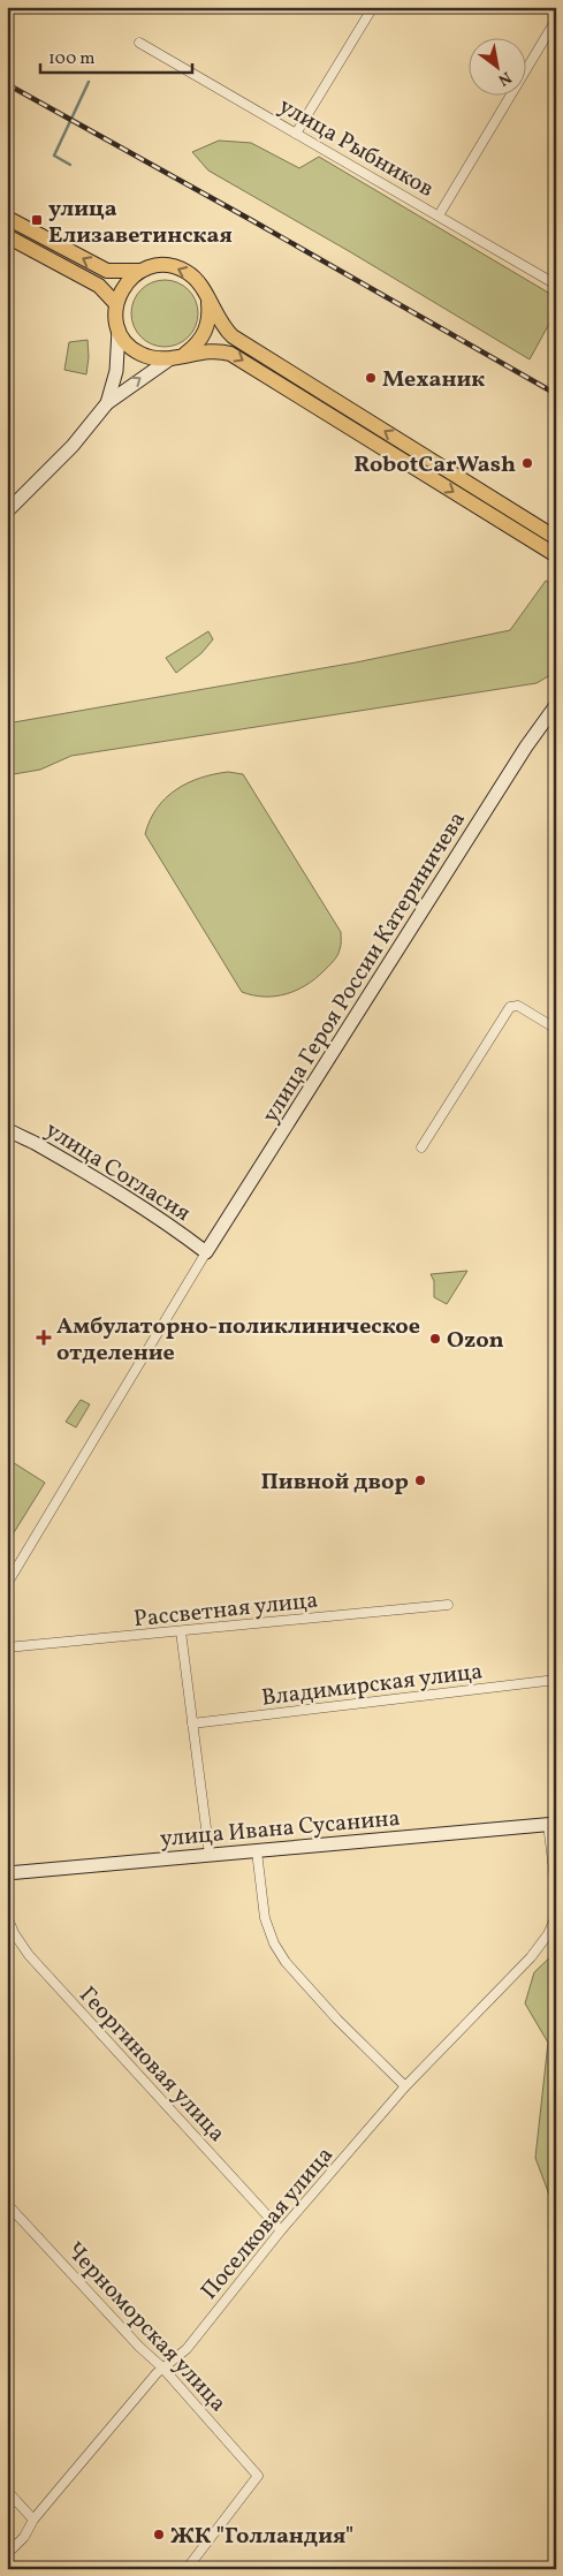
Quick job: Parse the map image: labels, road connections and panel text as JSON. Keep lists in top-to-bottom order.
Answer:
{
  "streets": {
    "main road": ["улица Героя России Катериничева", "улица Согласия", "улица Ивана Сусанина"],
    "street": [
      "улица Рыбников",
      "Рассветная улица",
      "Владимирская улица",
      "Георгиновая улица",
      "Поселковая улица",
      "Черноморская улица"
    ]
  },
  "crossings": [
    ["улица Героя России Катериничева", "улица Согласия"],
    ["Георгиновая улица", "Поселковая улица"],
    ["Поселковая улица", "Черноморская улица"]
  ],
  "places": {
    "transit": ["улица Елизаветинская"],
    "other": [
      "Механик",
      "RobotCarWash",
      "Ozon",
      "Пивной двор",
      "ЖК \"Голландия\""
    ],
    "health": ["Амбулаторно-поликлиническое отделение"]
  },
  "scale_bar": "100 m",
  "north": "bottom right"
}
